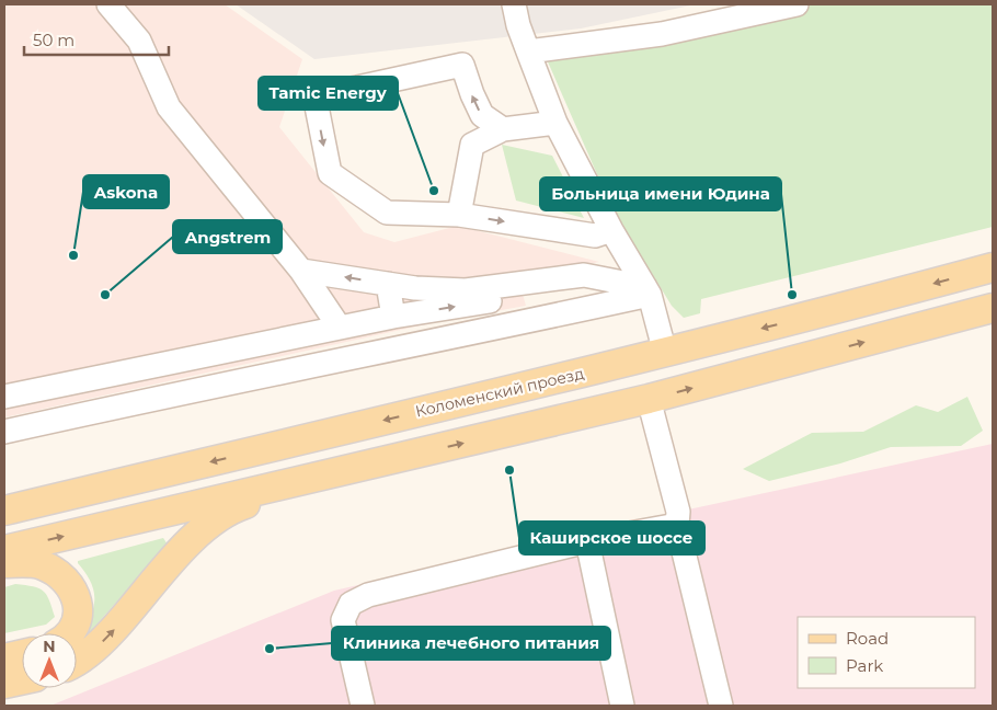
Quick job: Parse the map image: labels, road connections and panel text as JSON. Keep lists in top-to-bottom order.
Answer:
{
  "streets": {
    "main road": ["Коломенский проезд"]
  },
  "places": [
    "Tamic Energy",
    "Askona",
    "Angstrem",
    "Больница имени Юдина",
    "Каширское шоссе",
    "Клиника лечебного питания"
  ],
  "legend": ["Road", "Park"],
  "scale_bar": "50 m",
  "north": "top"
}
